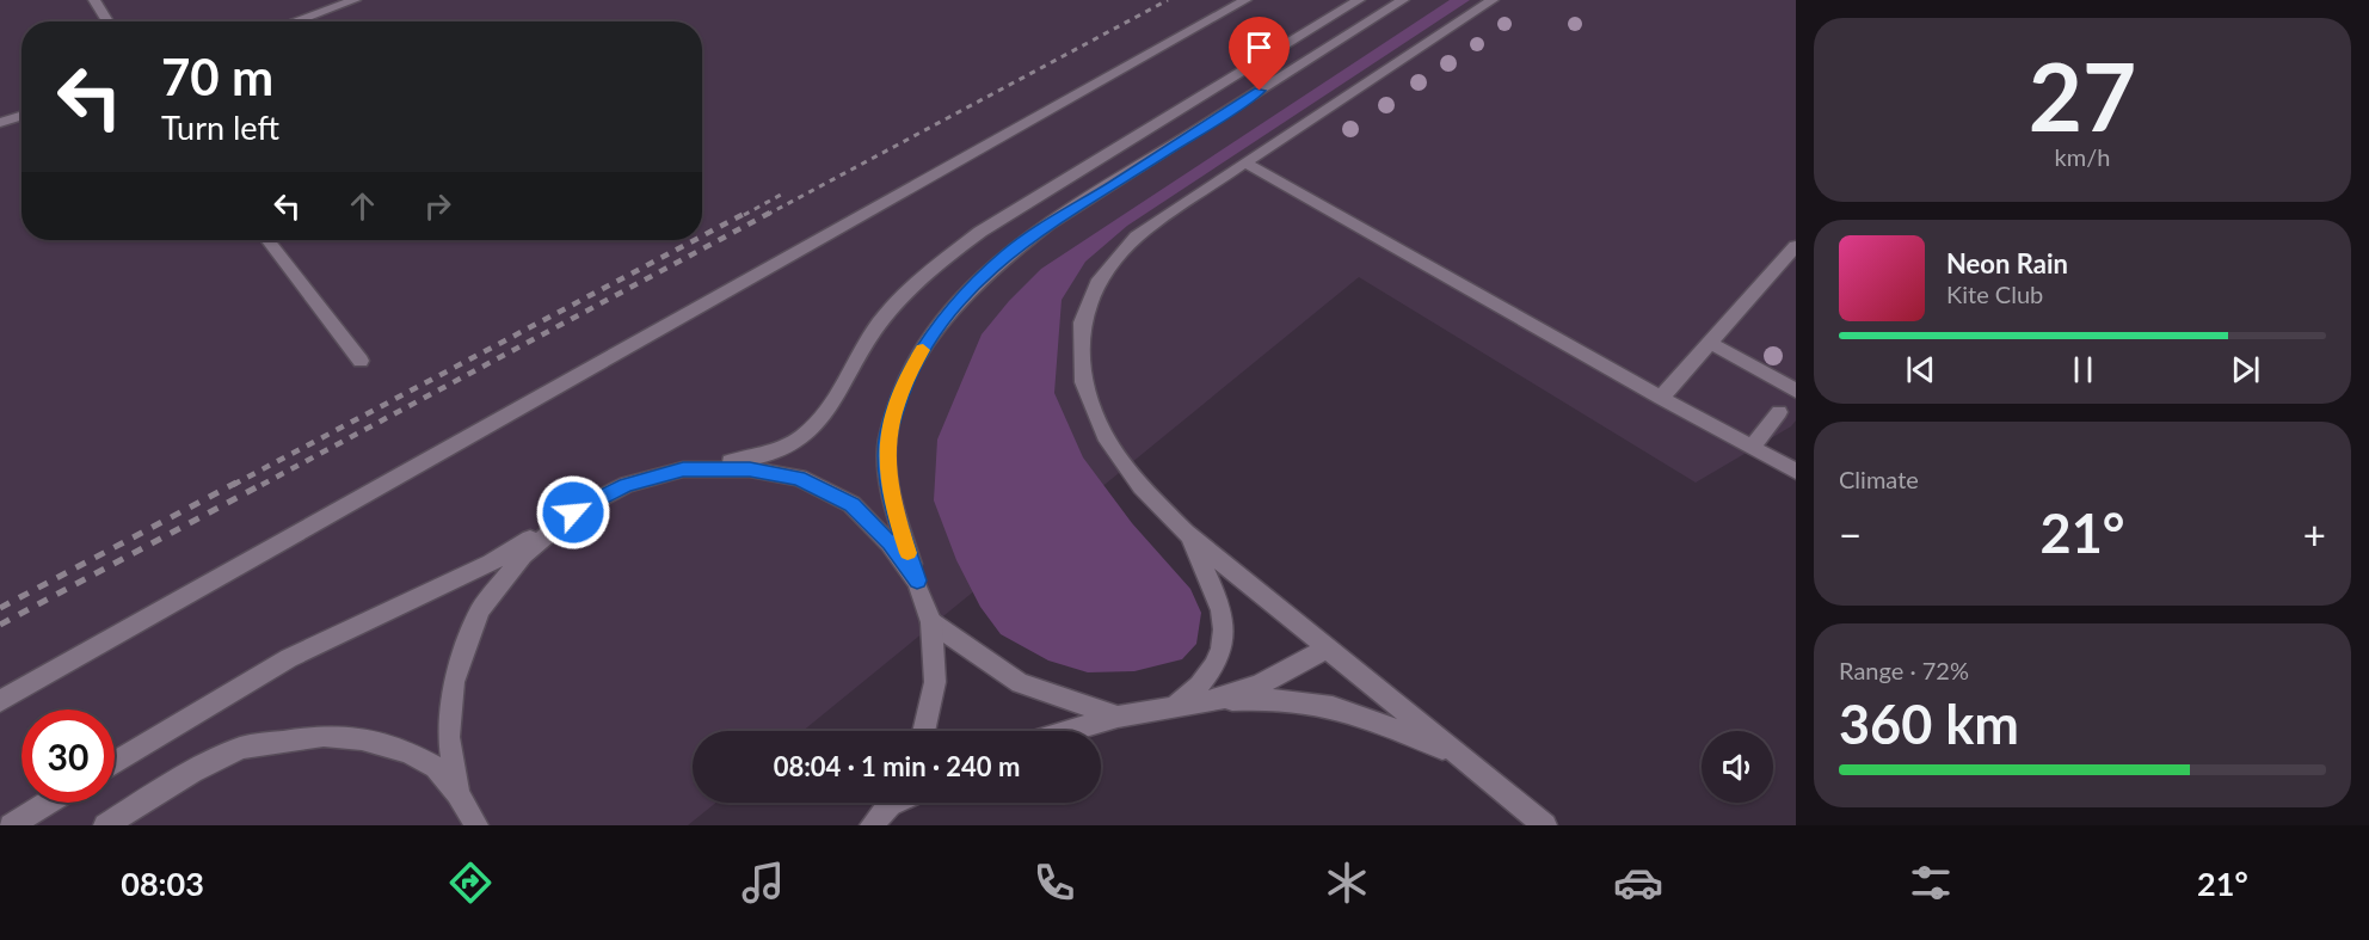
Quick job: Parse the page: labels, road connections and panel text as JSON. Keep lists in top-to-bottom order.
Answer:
{
  "page": {
    "tile": [
      ["27", "km/h"],
      "Climate",
      ["Range · 72%", "360 km"]
    ],
    "turn": ["70 m", "Turn left"],
    "song": ["Neon Rain", "Kite Club"],
    "heat": ["−", "21°", "+"],
    "limit": "30",
    "trip": "08:04 · 1 min · 240 m",
    "tabs": ["08:03", "21°"]
  }
}
